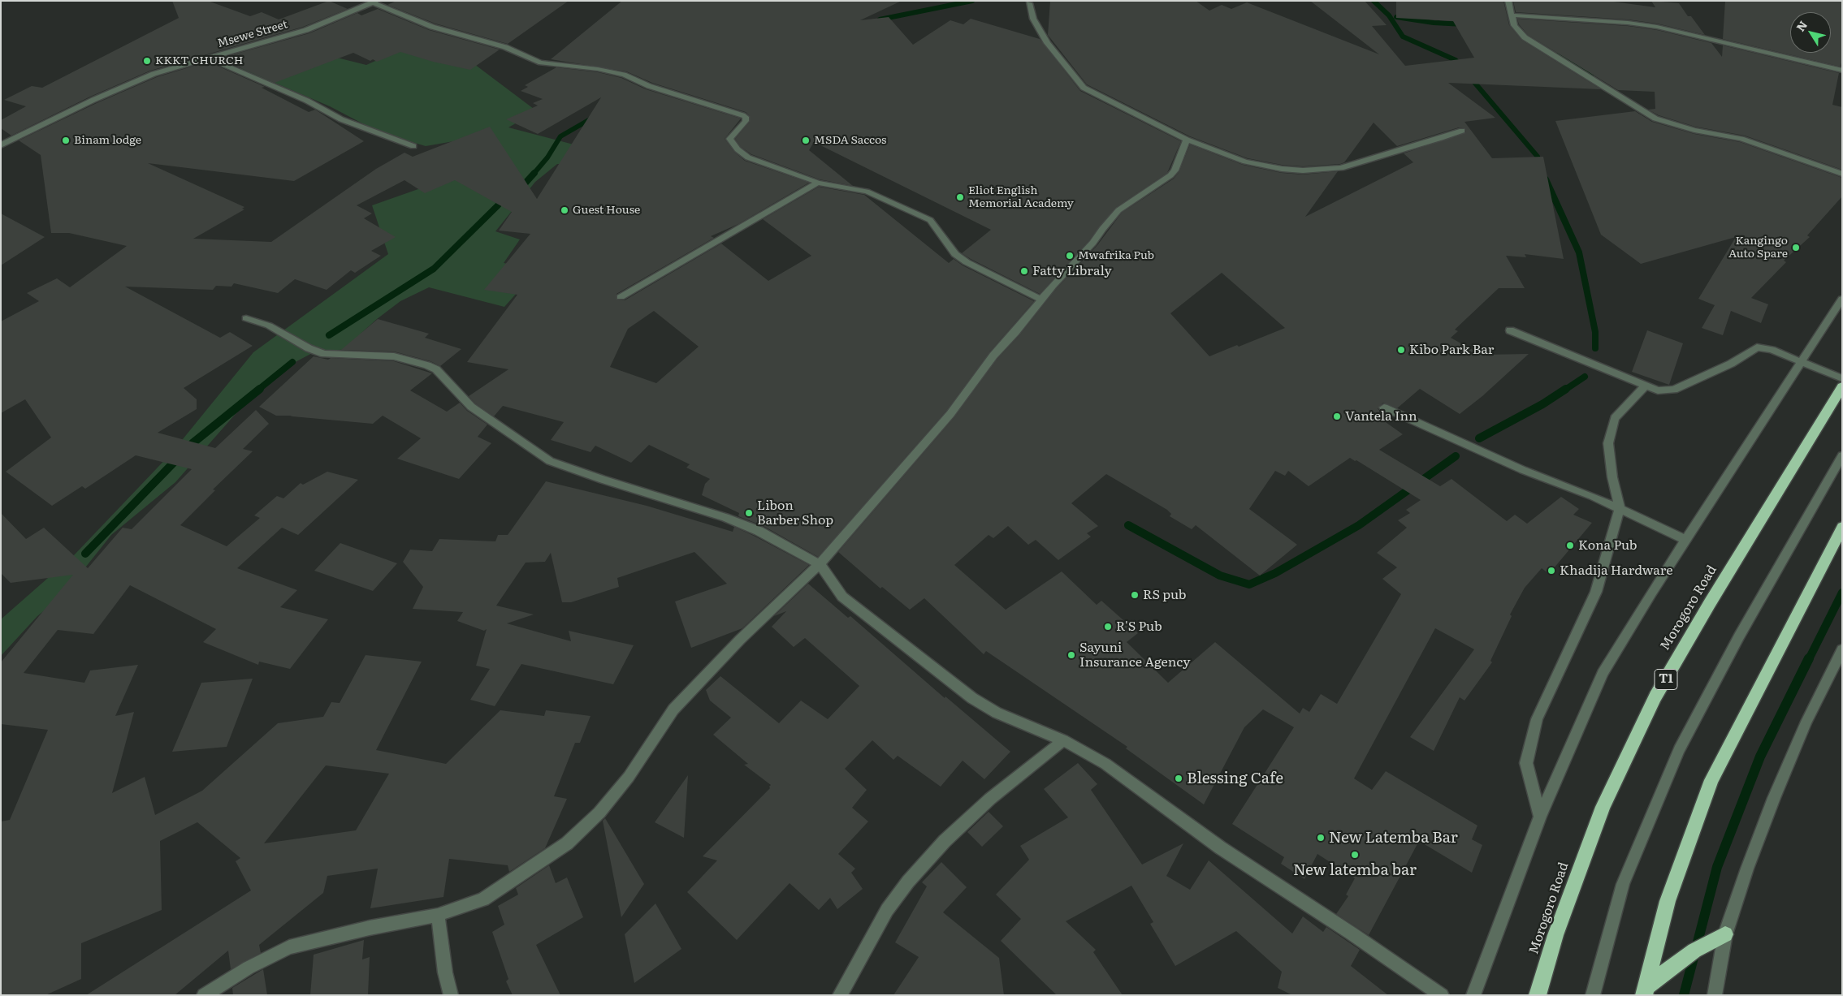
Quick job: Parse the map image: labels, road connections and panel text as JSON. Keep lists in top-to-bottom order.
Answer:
{
  "streets": {
    "highway": ["Morogoro Road", "T1"],
    "street": ["Msewe Street"]
  },
  "places": [
    "KKKT CHURCH",
    "Binam lodge",
    "MSDA Saccos",
    "Eliot English Memorial Academy",
    "Guest House",
    "Kangingo Auto Spare",
    "Mwafrika Pub",
    "Fatty Libraly",
    "Kibo Park Bar",
    "Vantela Inn",
    "Libon Barber Shop",
    "Kona Pub",
    "Khadija Hardware",
    "RS pub",
    "R'S Pub",
    "Sayuni Insurance Agency",
    "Blessing Cafe",
    "New Latemba Bar",
    "New latemba bar"
  ],
  "north": "top left"
}
